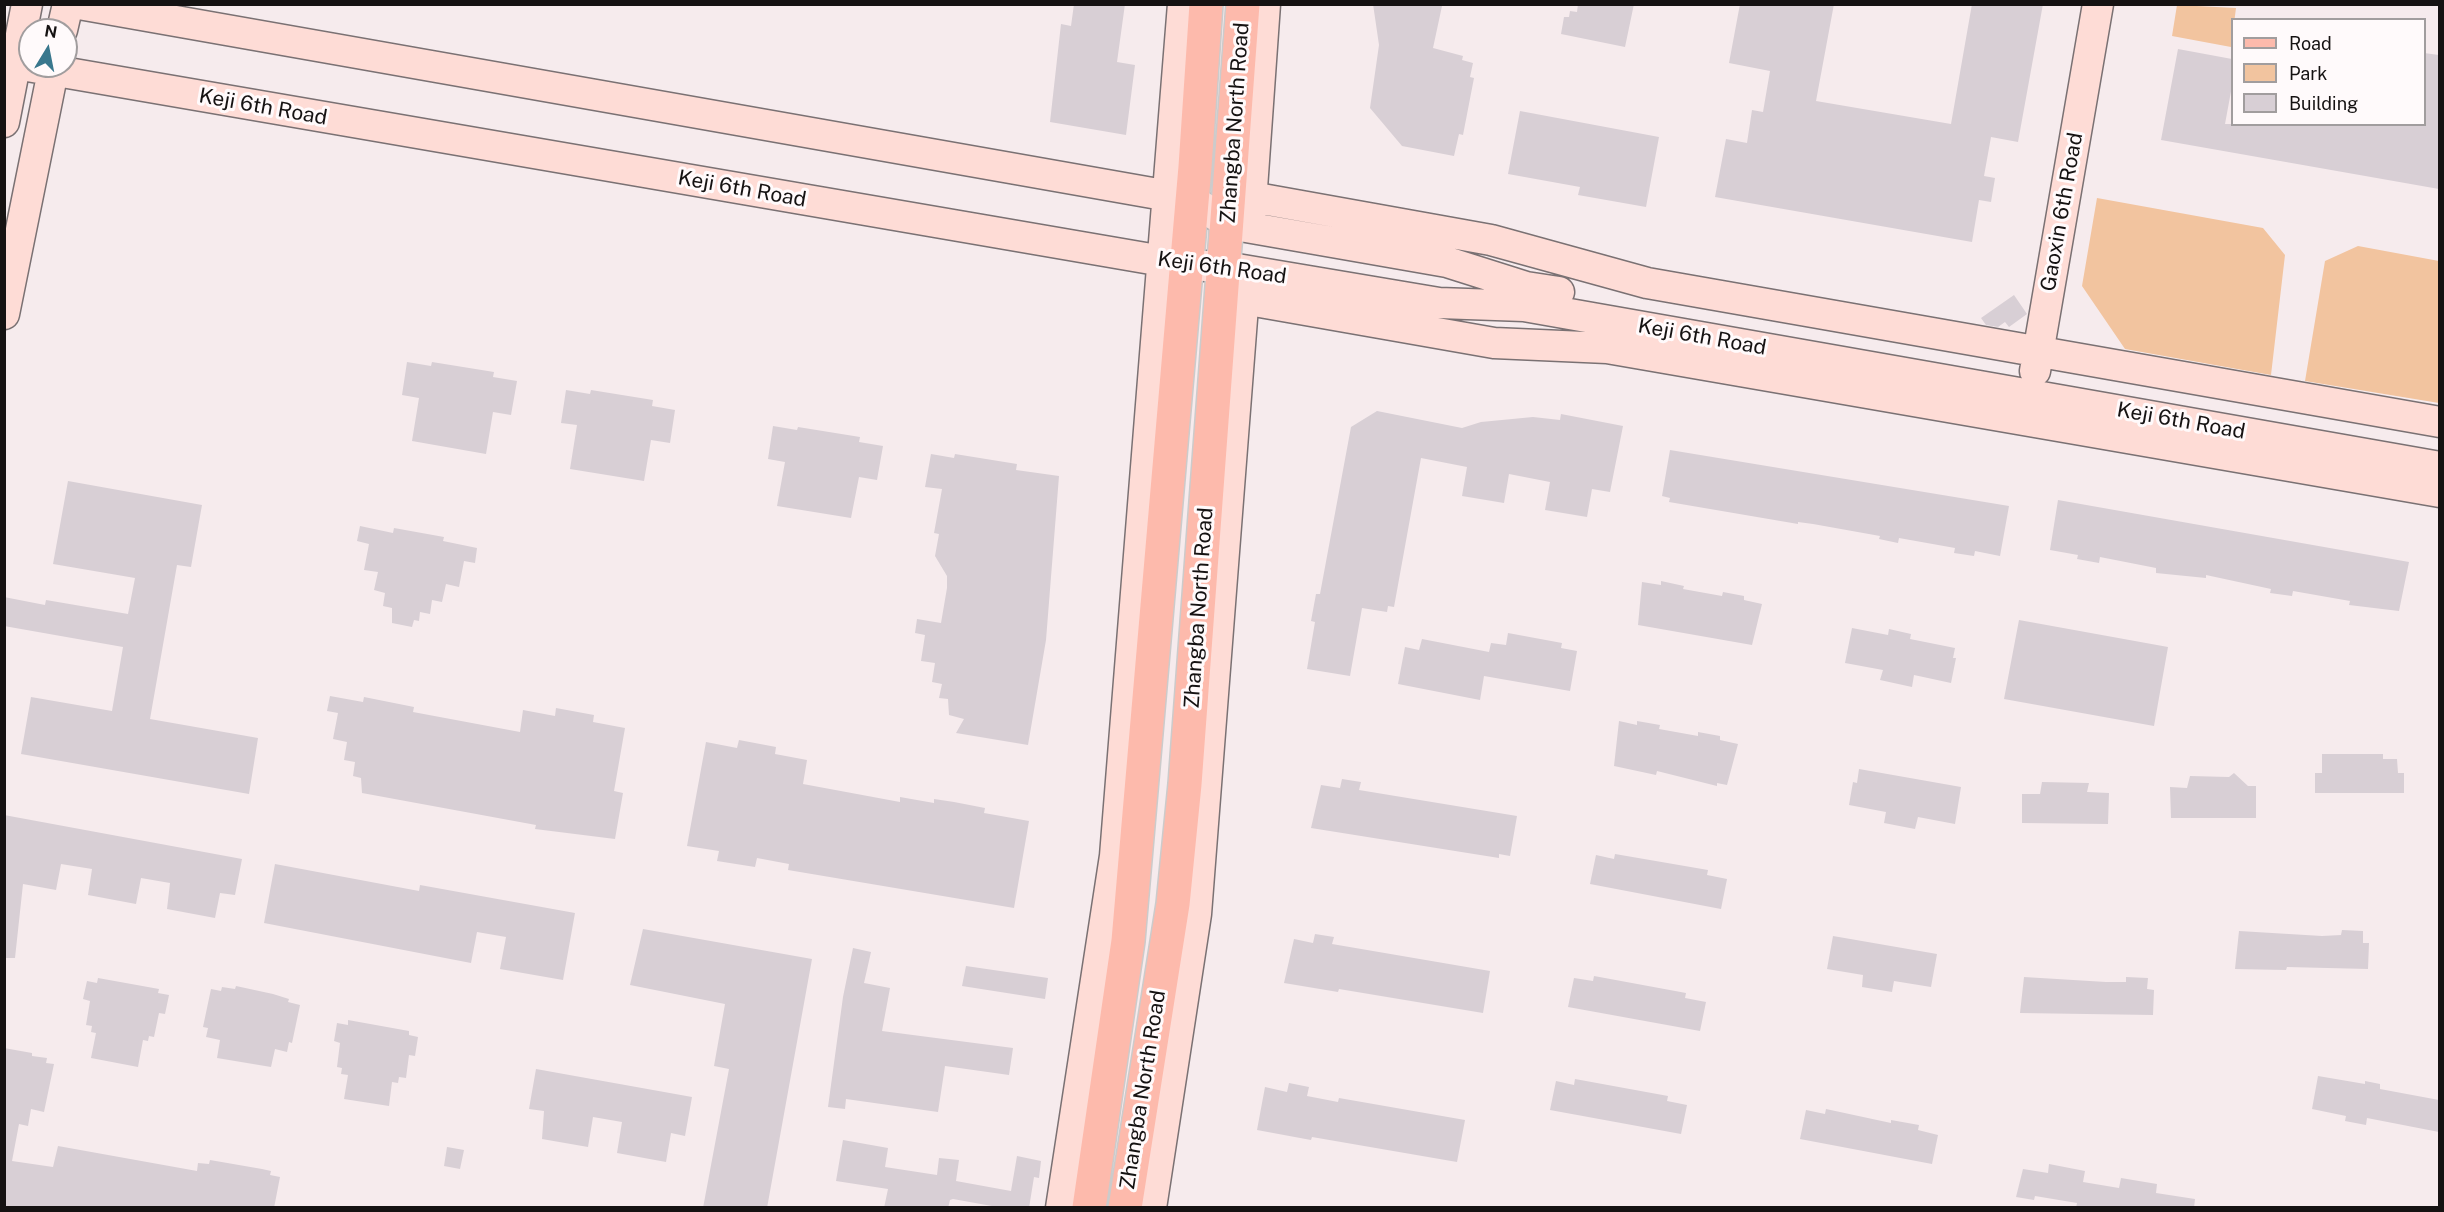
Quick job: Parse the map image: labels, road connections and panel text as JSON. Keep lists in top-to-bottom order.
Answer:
{
  "streets": {
    "main road": ["Keji 6th Road", "Zhangba North Road", "Gaoxin 6th Road"]
  },
  "crossings": [
    ["Keji 6th Road", "Zhangba North Road"],
    ["Keji 6th Road", "Gaoxin 6th Road"]
  ],
  "legend": ["Road", "Park", "Building"],
  "north": "top"
}
